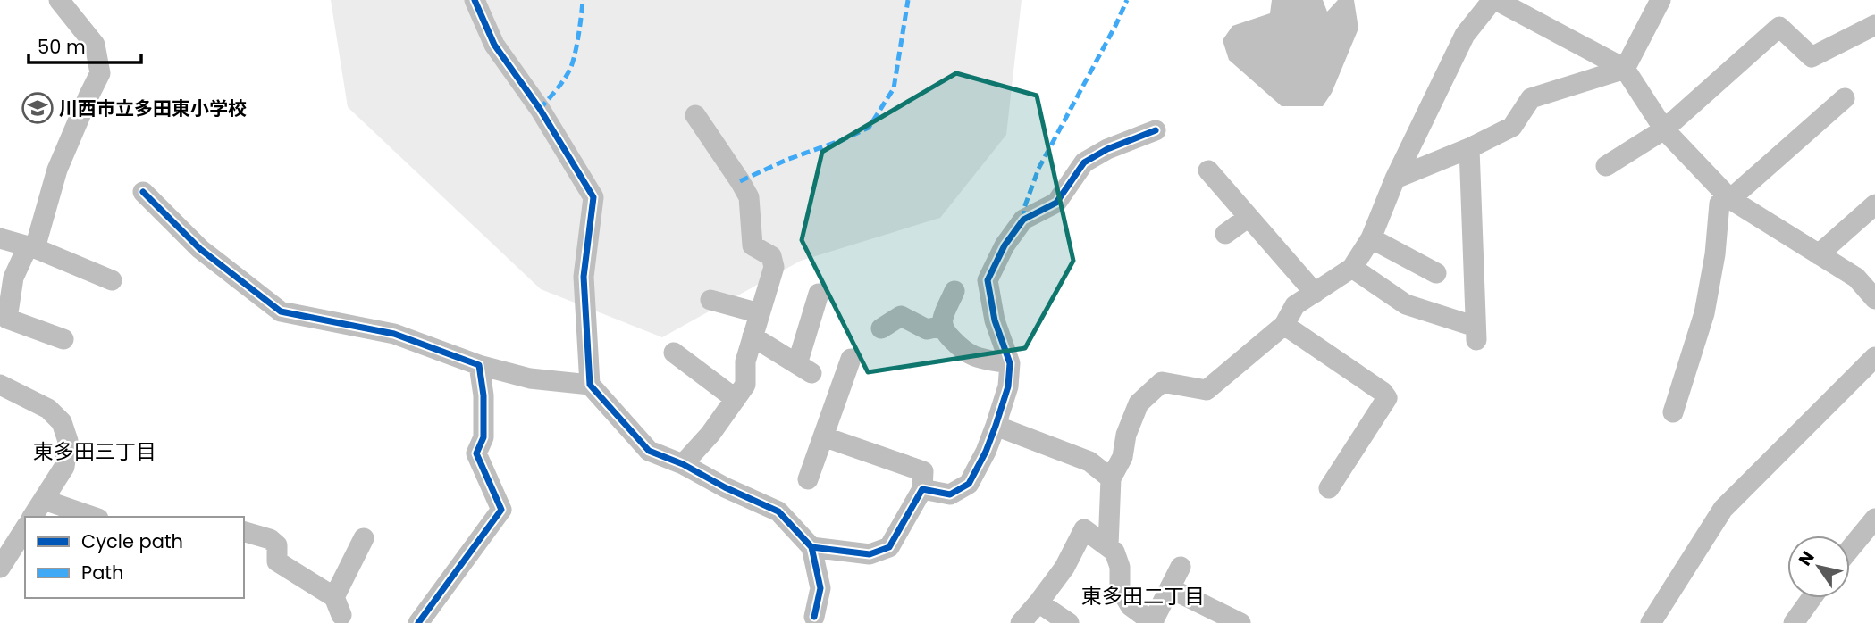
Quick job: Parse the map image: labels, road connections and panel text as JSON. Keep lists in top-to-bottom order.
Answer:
{
  "districts": ["東多田三丁目", "東多田二丁目"],
  "places": {
    "school or university": ["川西市立多田東小学校"]
  },
  "legend": ["Cycle path", "Path"],
  "scale_bar": "50 m",
  "north": "top left"
}
